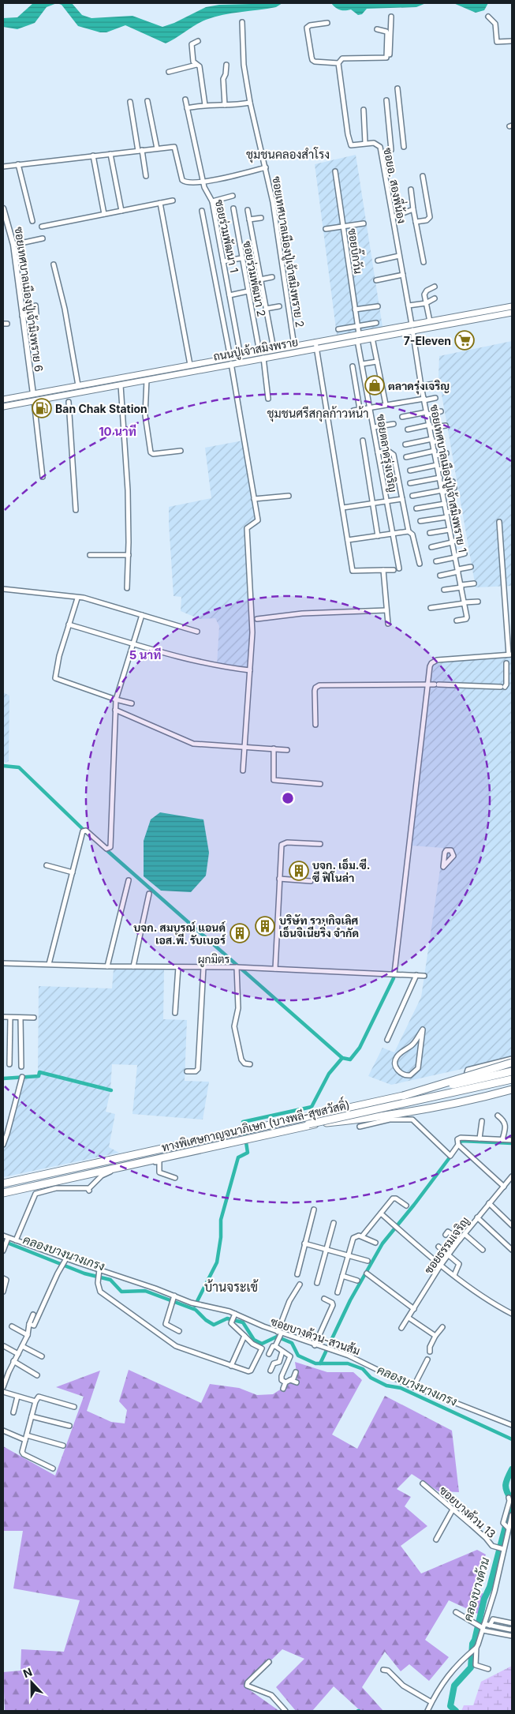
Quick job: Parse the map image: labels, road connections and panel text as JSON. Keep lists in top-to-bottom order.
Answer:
{
  "streets": {
    "highway": ["ทางพิเศษกาญจนาภิเษก (บางพลี-สุขสวัสดิ์)"],
    "main road": ["ถนนปู่เจ้าสมิงพราย"],
    "street": [
      "ซอยอ. สองพี่น้อง",
      "ซอยร่วมพัฒนา 1",
      "ซอยบิ๊กวัน",
      "ซอยเทศบาลเมืองปู่เจ้าสมิงพราย 2",
      "ซอยร่วมพัฒนา 2",
      "ซอยเทศบาลเมืองปู่เจ้ามิงพราย 6",
      "ซอยตลาดรุ่งเจริญ",
      "ซอยเทศบาลเมืองปู่เจ้าสมิงพราย 1",
      "ผูกมิตร",
      "ซอยธรรมเจริญ",
      "ซอยบางด้วน-สวนส้ม",
      "ซอยบางด้วน 13"
    ]
  },
  "crossings": [
    ["ซอยอ. สองพี่น้อง", "ถนนปู่เจ้าสมิงพราย"],
    ["ซอยอ. สองพี่น้อง", "ซอยเทศบาลเมืองปู่เจ้าสมิงพราย 1"],
    ["ซอยร่วมพัฒนา 1", "ถนนปู่เจ้าสมิงพราย"],
    ["ซอยบิ๊กวัน", "ถนนปู่เจ้าสมิงพราย"],
    ["ซอยเทศบาลเมืองปู่เจ้าสมิงพราย 2", "ถนนปู่เจ้าสมิงพราย"],
    ["ซอยร่วมพัฒนา 2", "ถนนปู่เจ้าสมิงพราย"],
    ["ซอยเทศบาลเมืองปู่เจ้ามิงพราย 6", "ถนนปู่เจ้าสมิงพราย"],
    ["ถนนปู่เจ้าสมิงพราย", "ซอยตลาดรุ่งเจริญ"],
    ["ถนนปู่เจ้าสมิงพราย", "ซอยเทศบาลเมืองปู่เจ้าสมิงพราย 1"]
  ],
  "districts": ["ชุมชนคลองสำโรง", "ชุมชนศรีสกุลก้าวหน้า", "บ้านจระเข้"],
  "water": ["คลองบางนางเกรง", "คลองบางด้วน"],
  "places": {
    "supermarket": ["7-Eleven"],
    "shop": ["ตลาดรุ่งเจริญ"],
    "fuel station": ["Ban Chak Station"],
    "building": ["บจก. เอ็ม.ซี. ซี ฟิโนล่า", "บริษัท รวมกิจเลิศ เอ็นจิเนียริ่ง จำกัด", "บจก. สมบูรณ์ แอนด์ เอส.พี. รับเบอร์"]
  },
  "north": "top",
  "rings": ["10 นาที", "5 นาที"]
}
